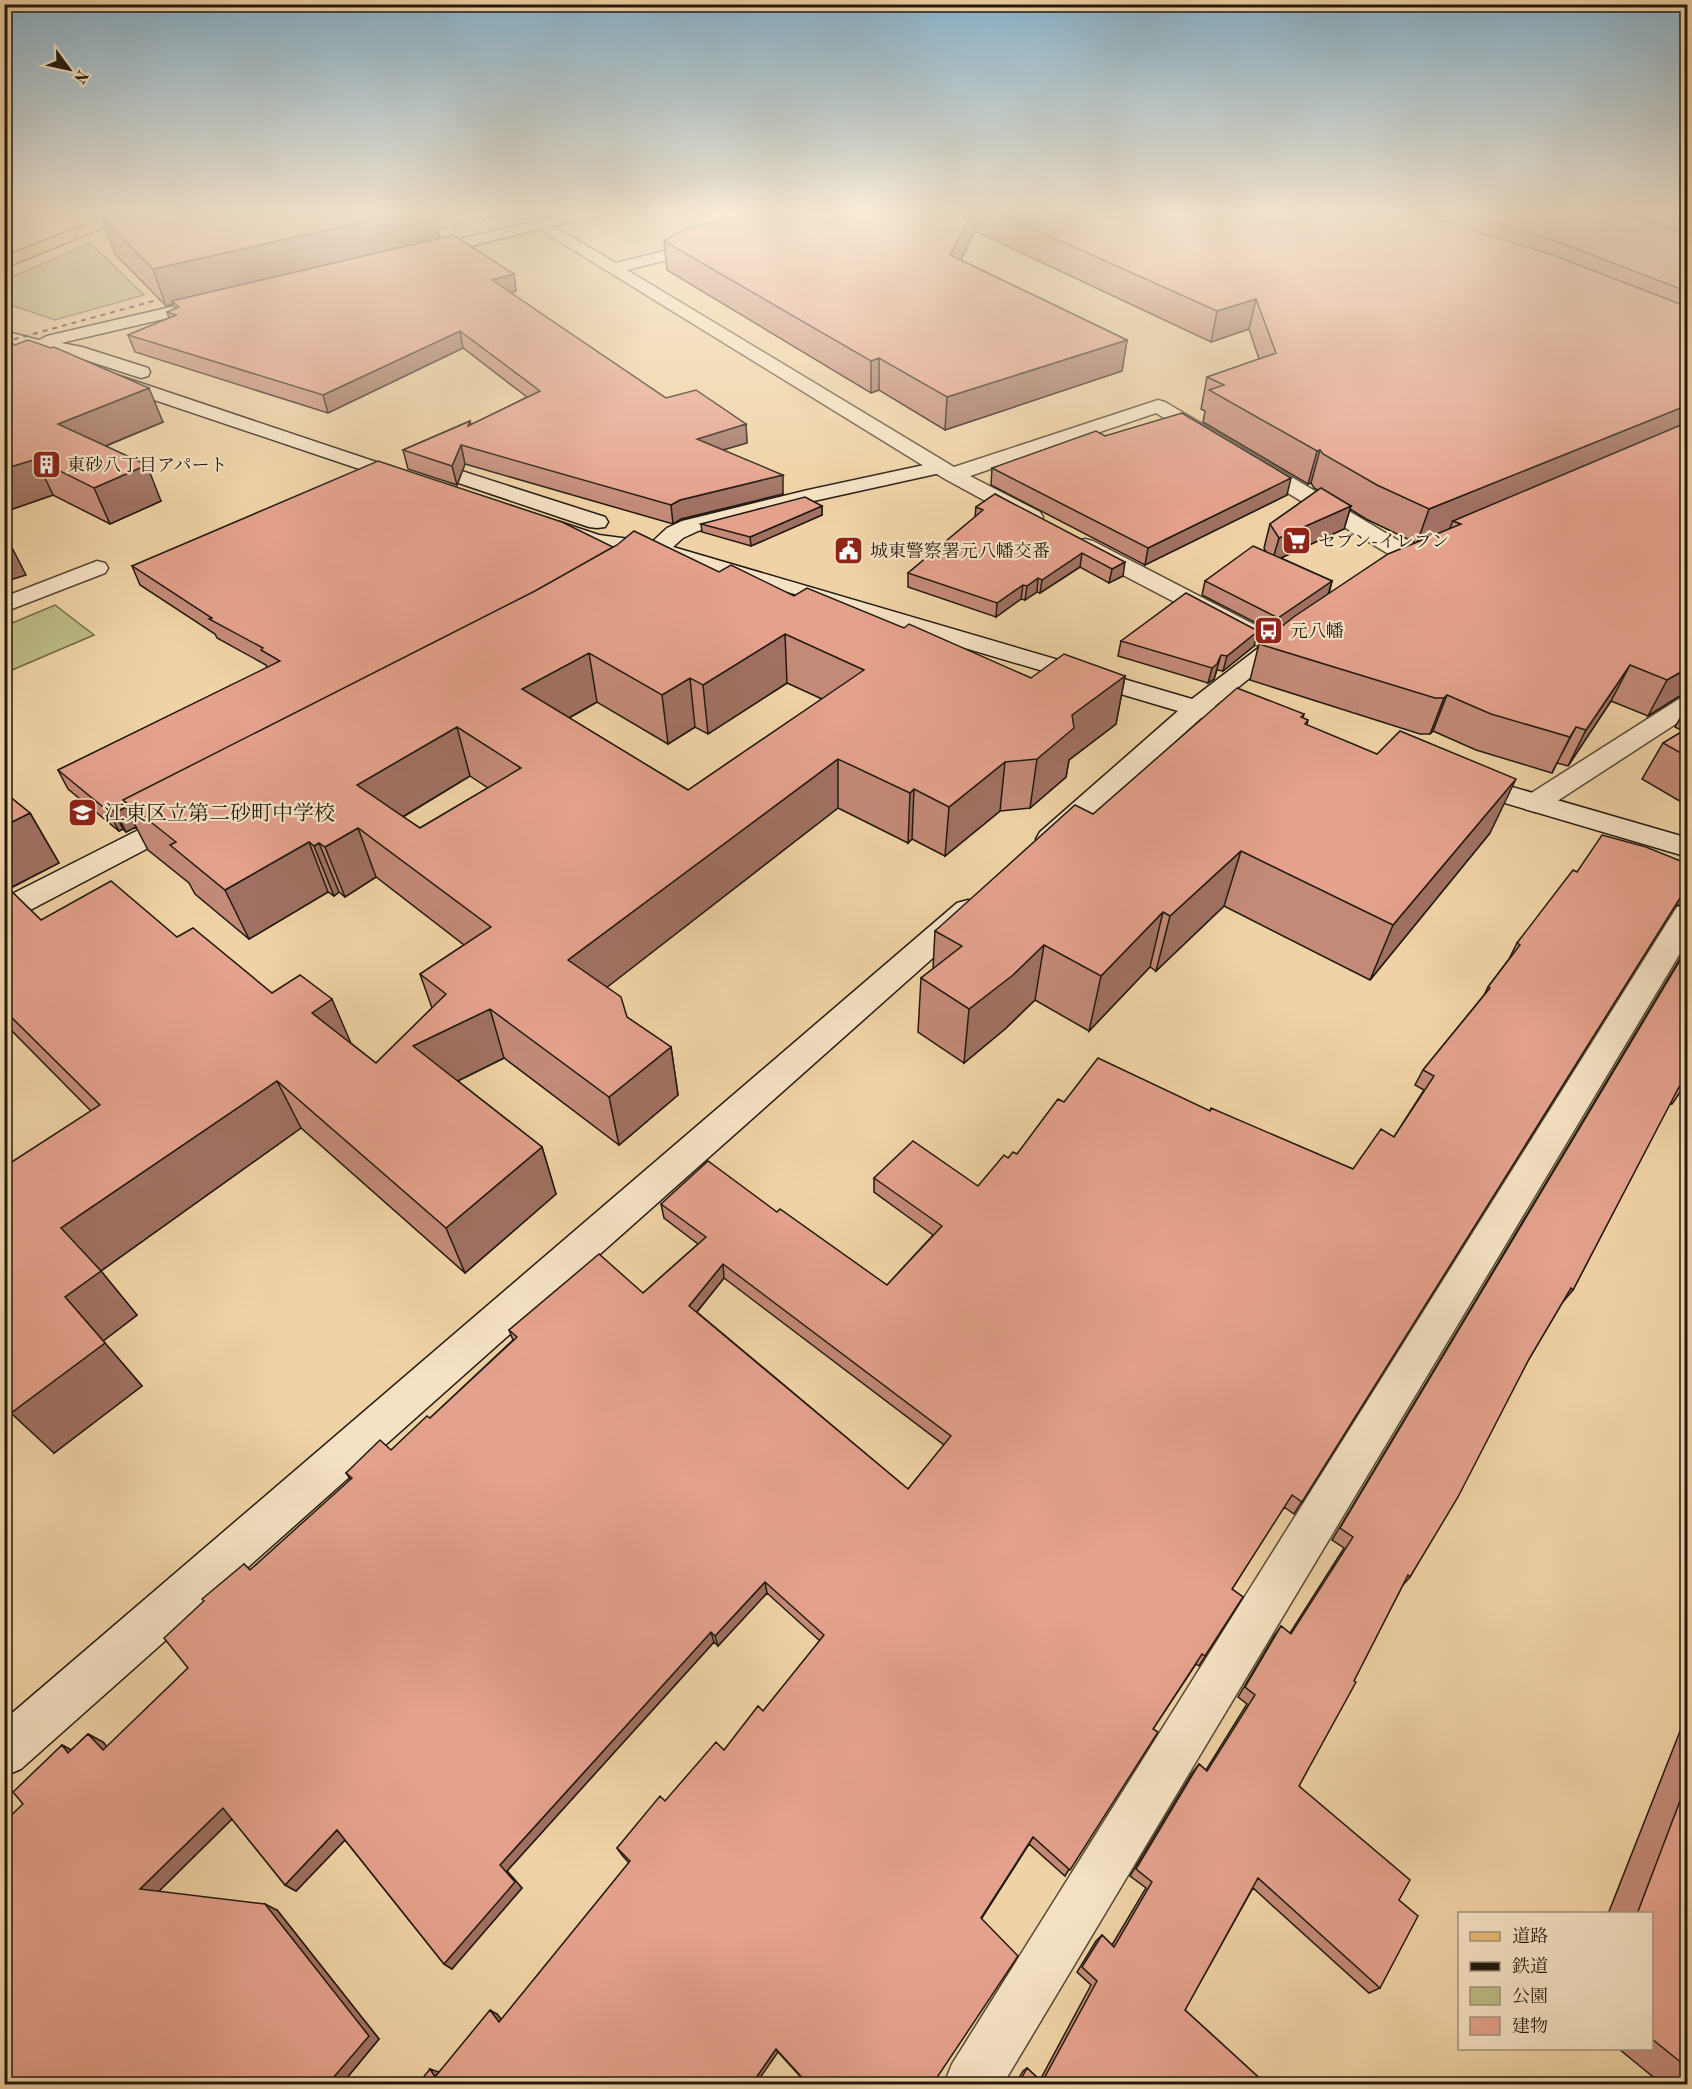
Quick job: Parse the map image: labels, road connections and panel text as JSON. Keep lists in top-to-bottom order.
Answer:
{
  "places": {
    "building": ["東砂八丁目アパート"],
    "supermarket": ["セブン-イレブン"],
    "public building": ["城東警察署元八幡交番"],
    "bus stop": ["元八幡"],
    "school or university": ["江東区立第二砂町中学校"]
  },
  "legend": [
    "道路",
    "鉄道",
    "公園",
    "建物"
  ],
  "north": "bottom right"
}
